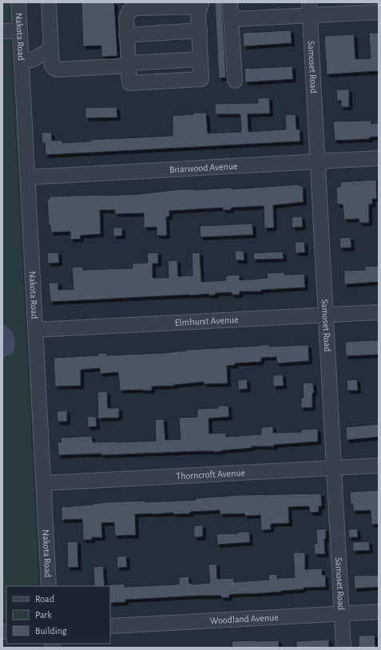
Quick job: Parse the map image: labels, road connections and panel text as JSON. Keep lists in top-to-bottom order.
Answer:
{
  "streets": {
    "street": [
      "Nakota Road",
      "Samoset Road",
      "Briarwood Avenue",
      "Elmhurst Avenue",
      "Thorncroft Avenue",
      "Woodland Avenue"
    ]
  },
  "crossings": [
    ["Nakota Road", "Briarwood Avenue"],
    ["Nakota Road", "Elmhurst Avenue"],
    ["Nakota Road", "Thorncroft Avenue"],
    ["Samoset Road", "Briarwood Avenue"],
    ["Samoset Road", "Elmhurst Avenue"],
    ["Samoset Road", "Thorncroft Avenue"],
    ["Samoset Road", "Woodland Avenue"]
  ],
  "legend": ["Road", "Park", "Building"]
}
